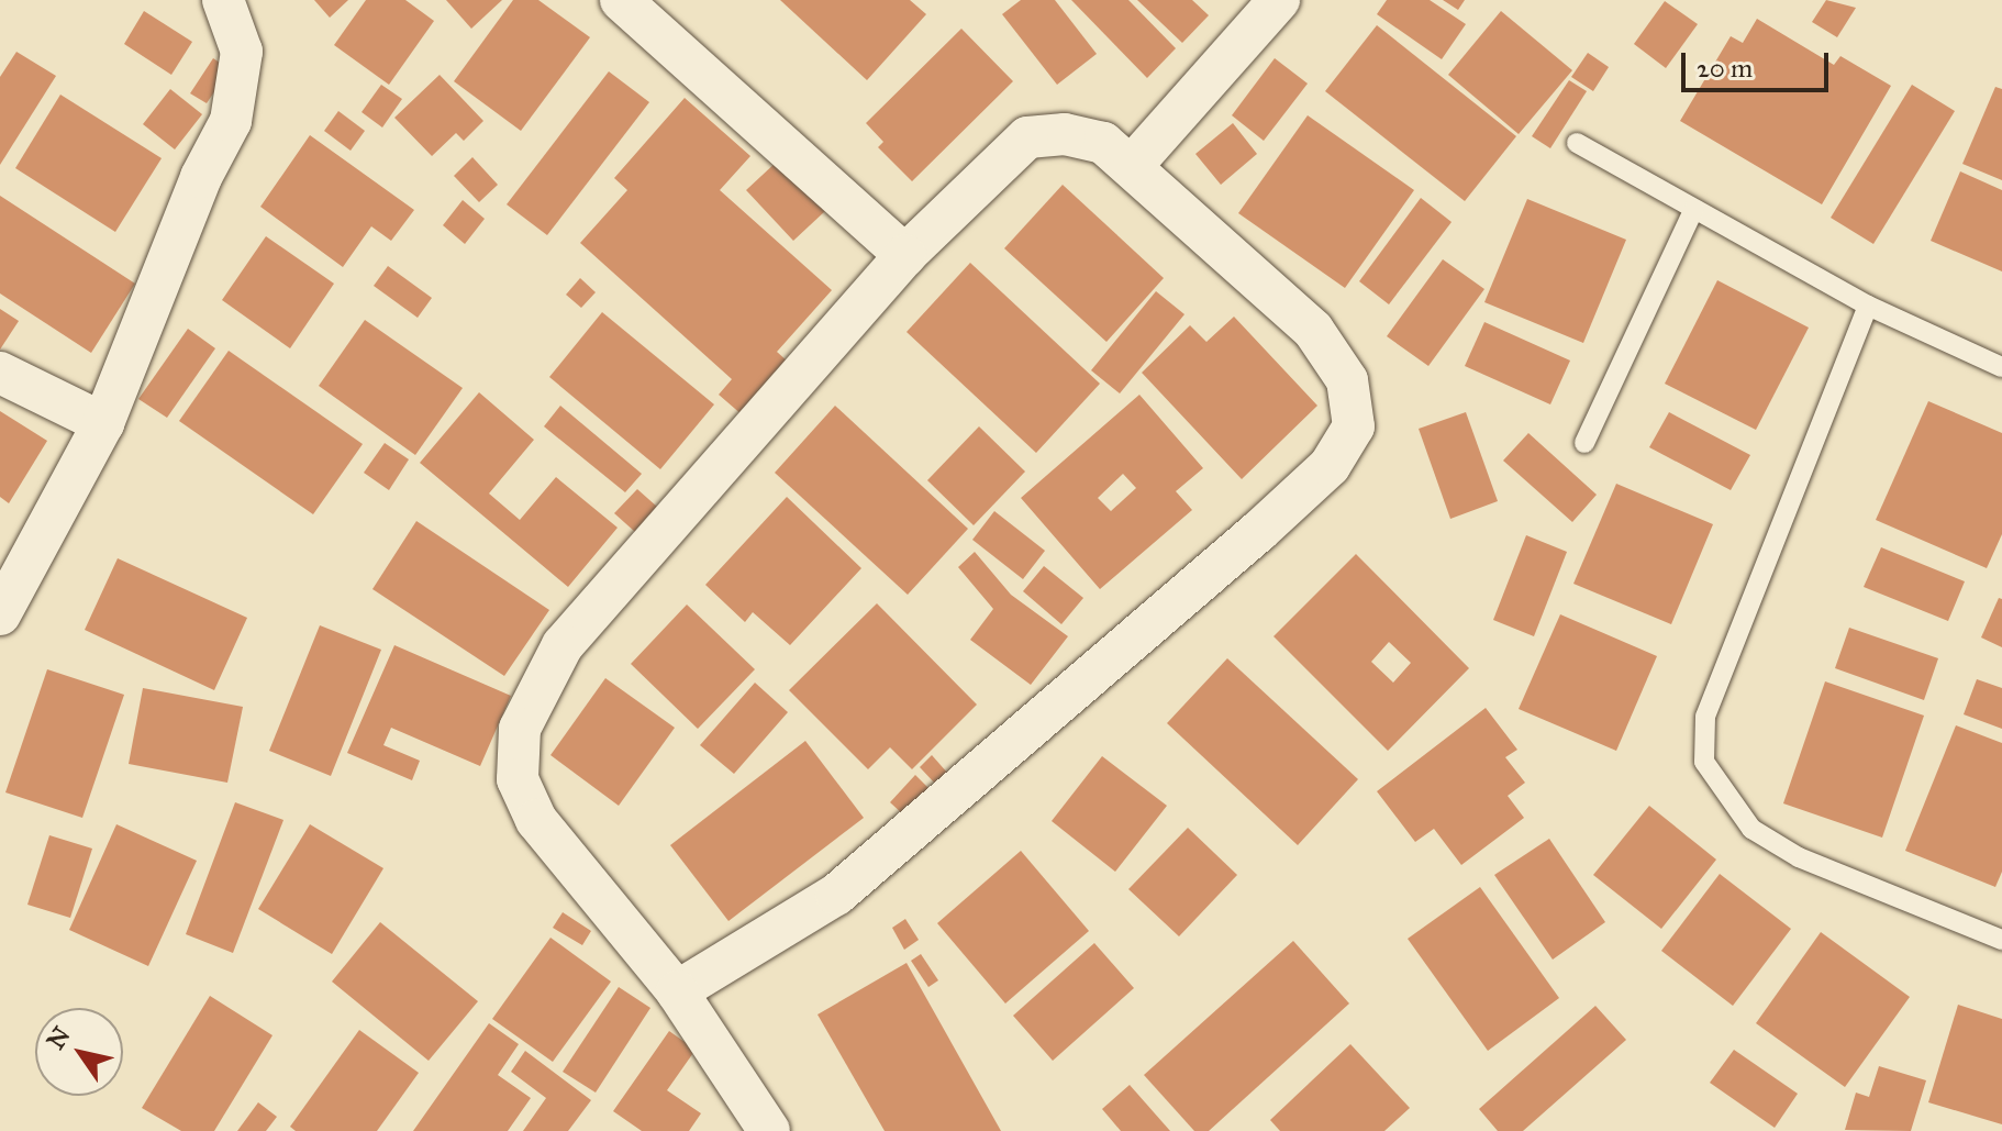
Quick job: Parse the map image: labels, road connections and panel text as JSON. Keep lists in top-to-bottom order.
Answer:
{
  "scale_bar": "20 m",
  "north": "top left"
}
